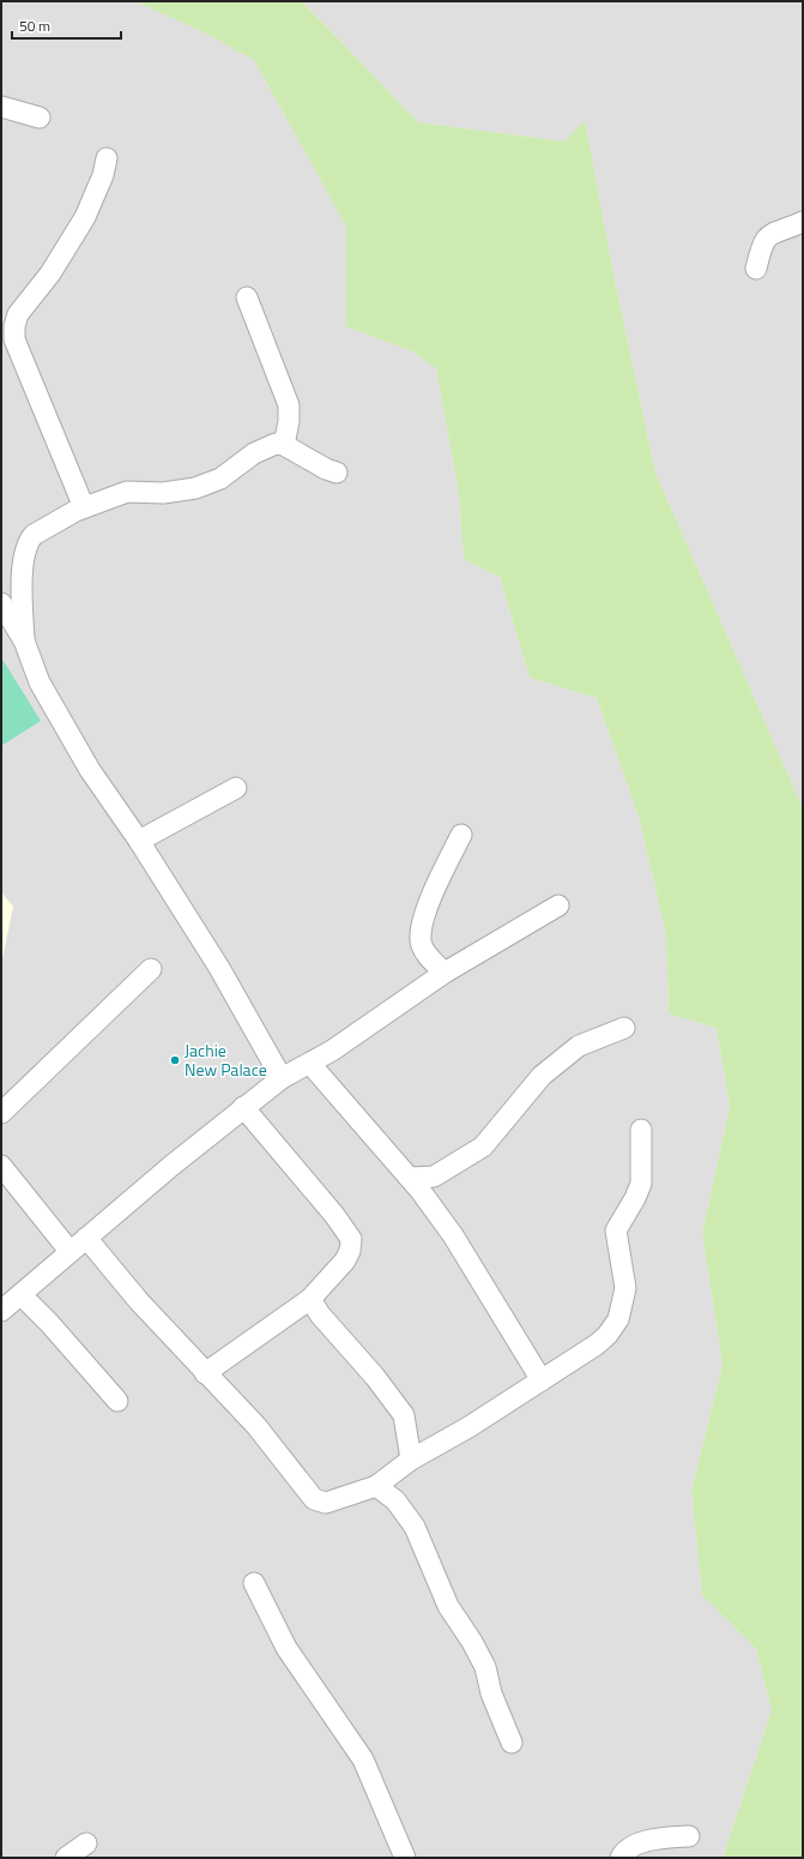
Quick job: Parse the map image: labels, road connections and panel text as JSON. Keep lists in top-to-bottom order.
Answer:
{
  "places": ["Jachie New Palace"],
  "scale_bar": "50 m"
}
